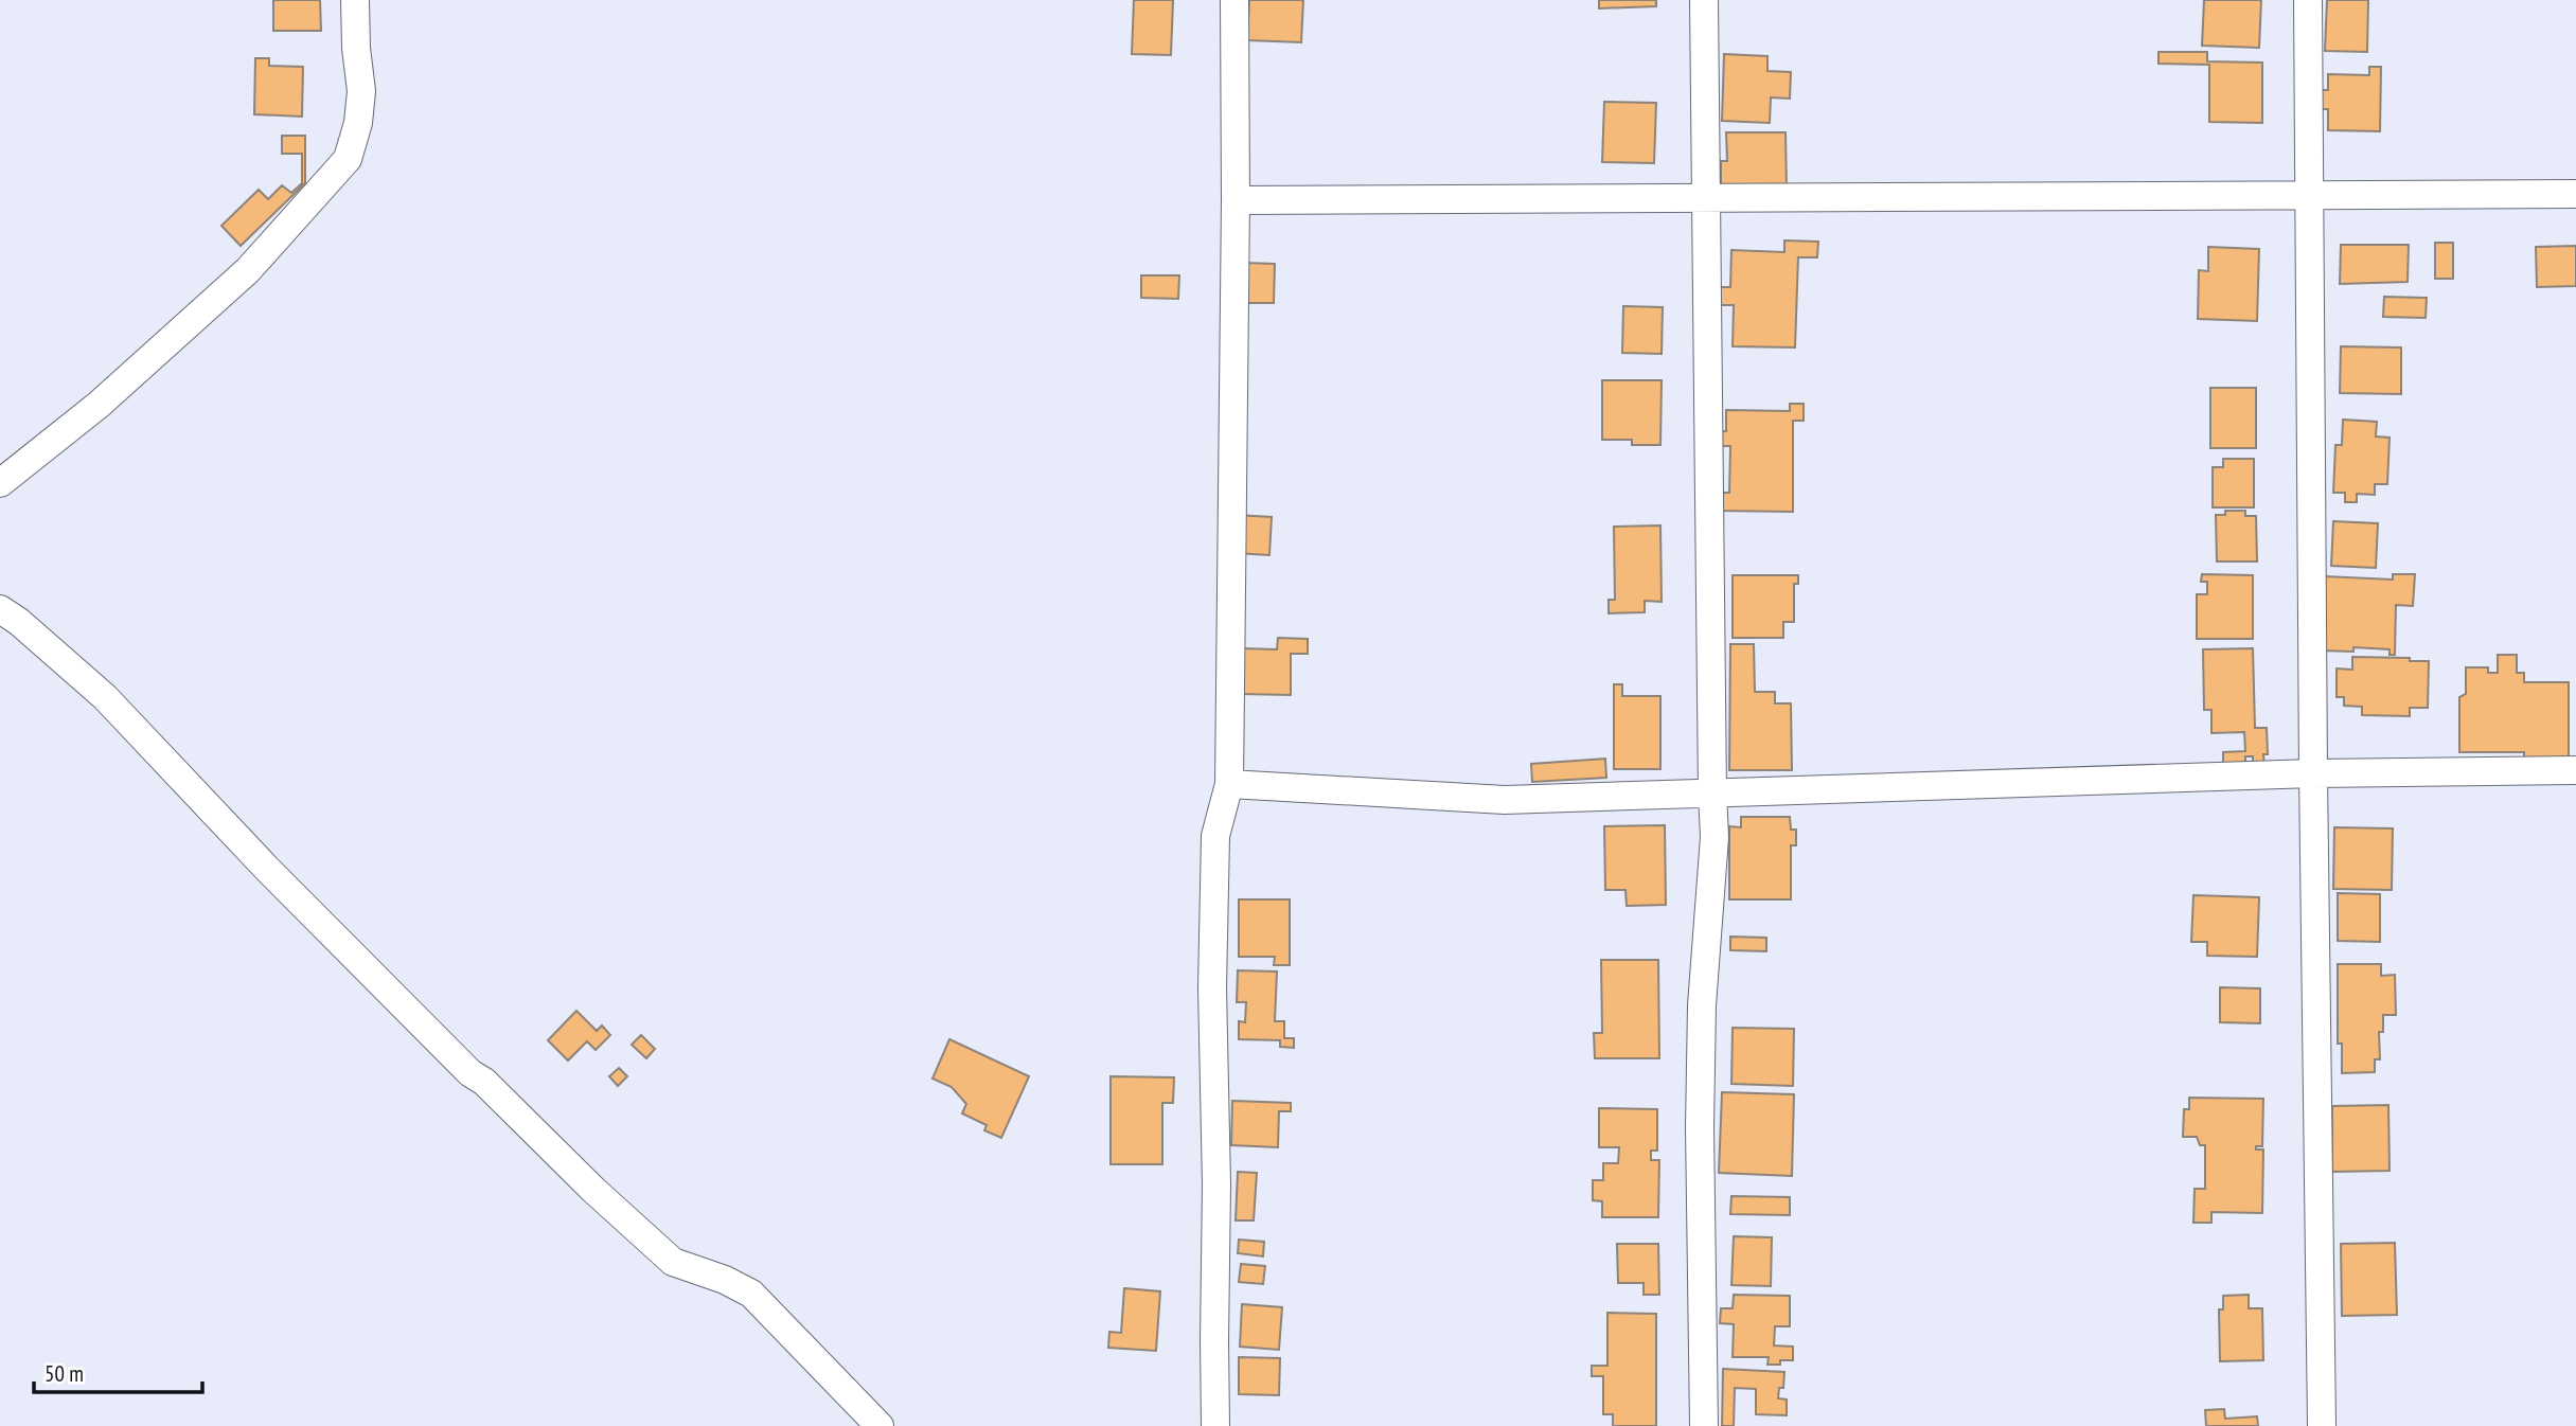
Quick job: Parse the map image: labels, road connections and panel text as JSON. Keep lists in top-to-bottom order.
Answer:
{
  "scale_bar": "50 m"
}
